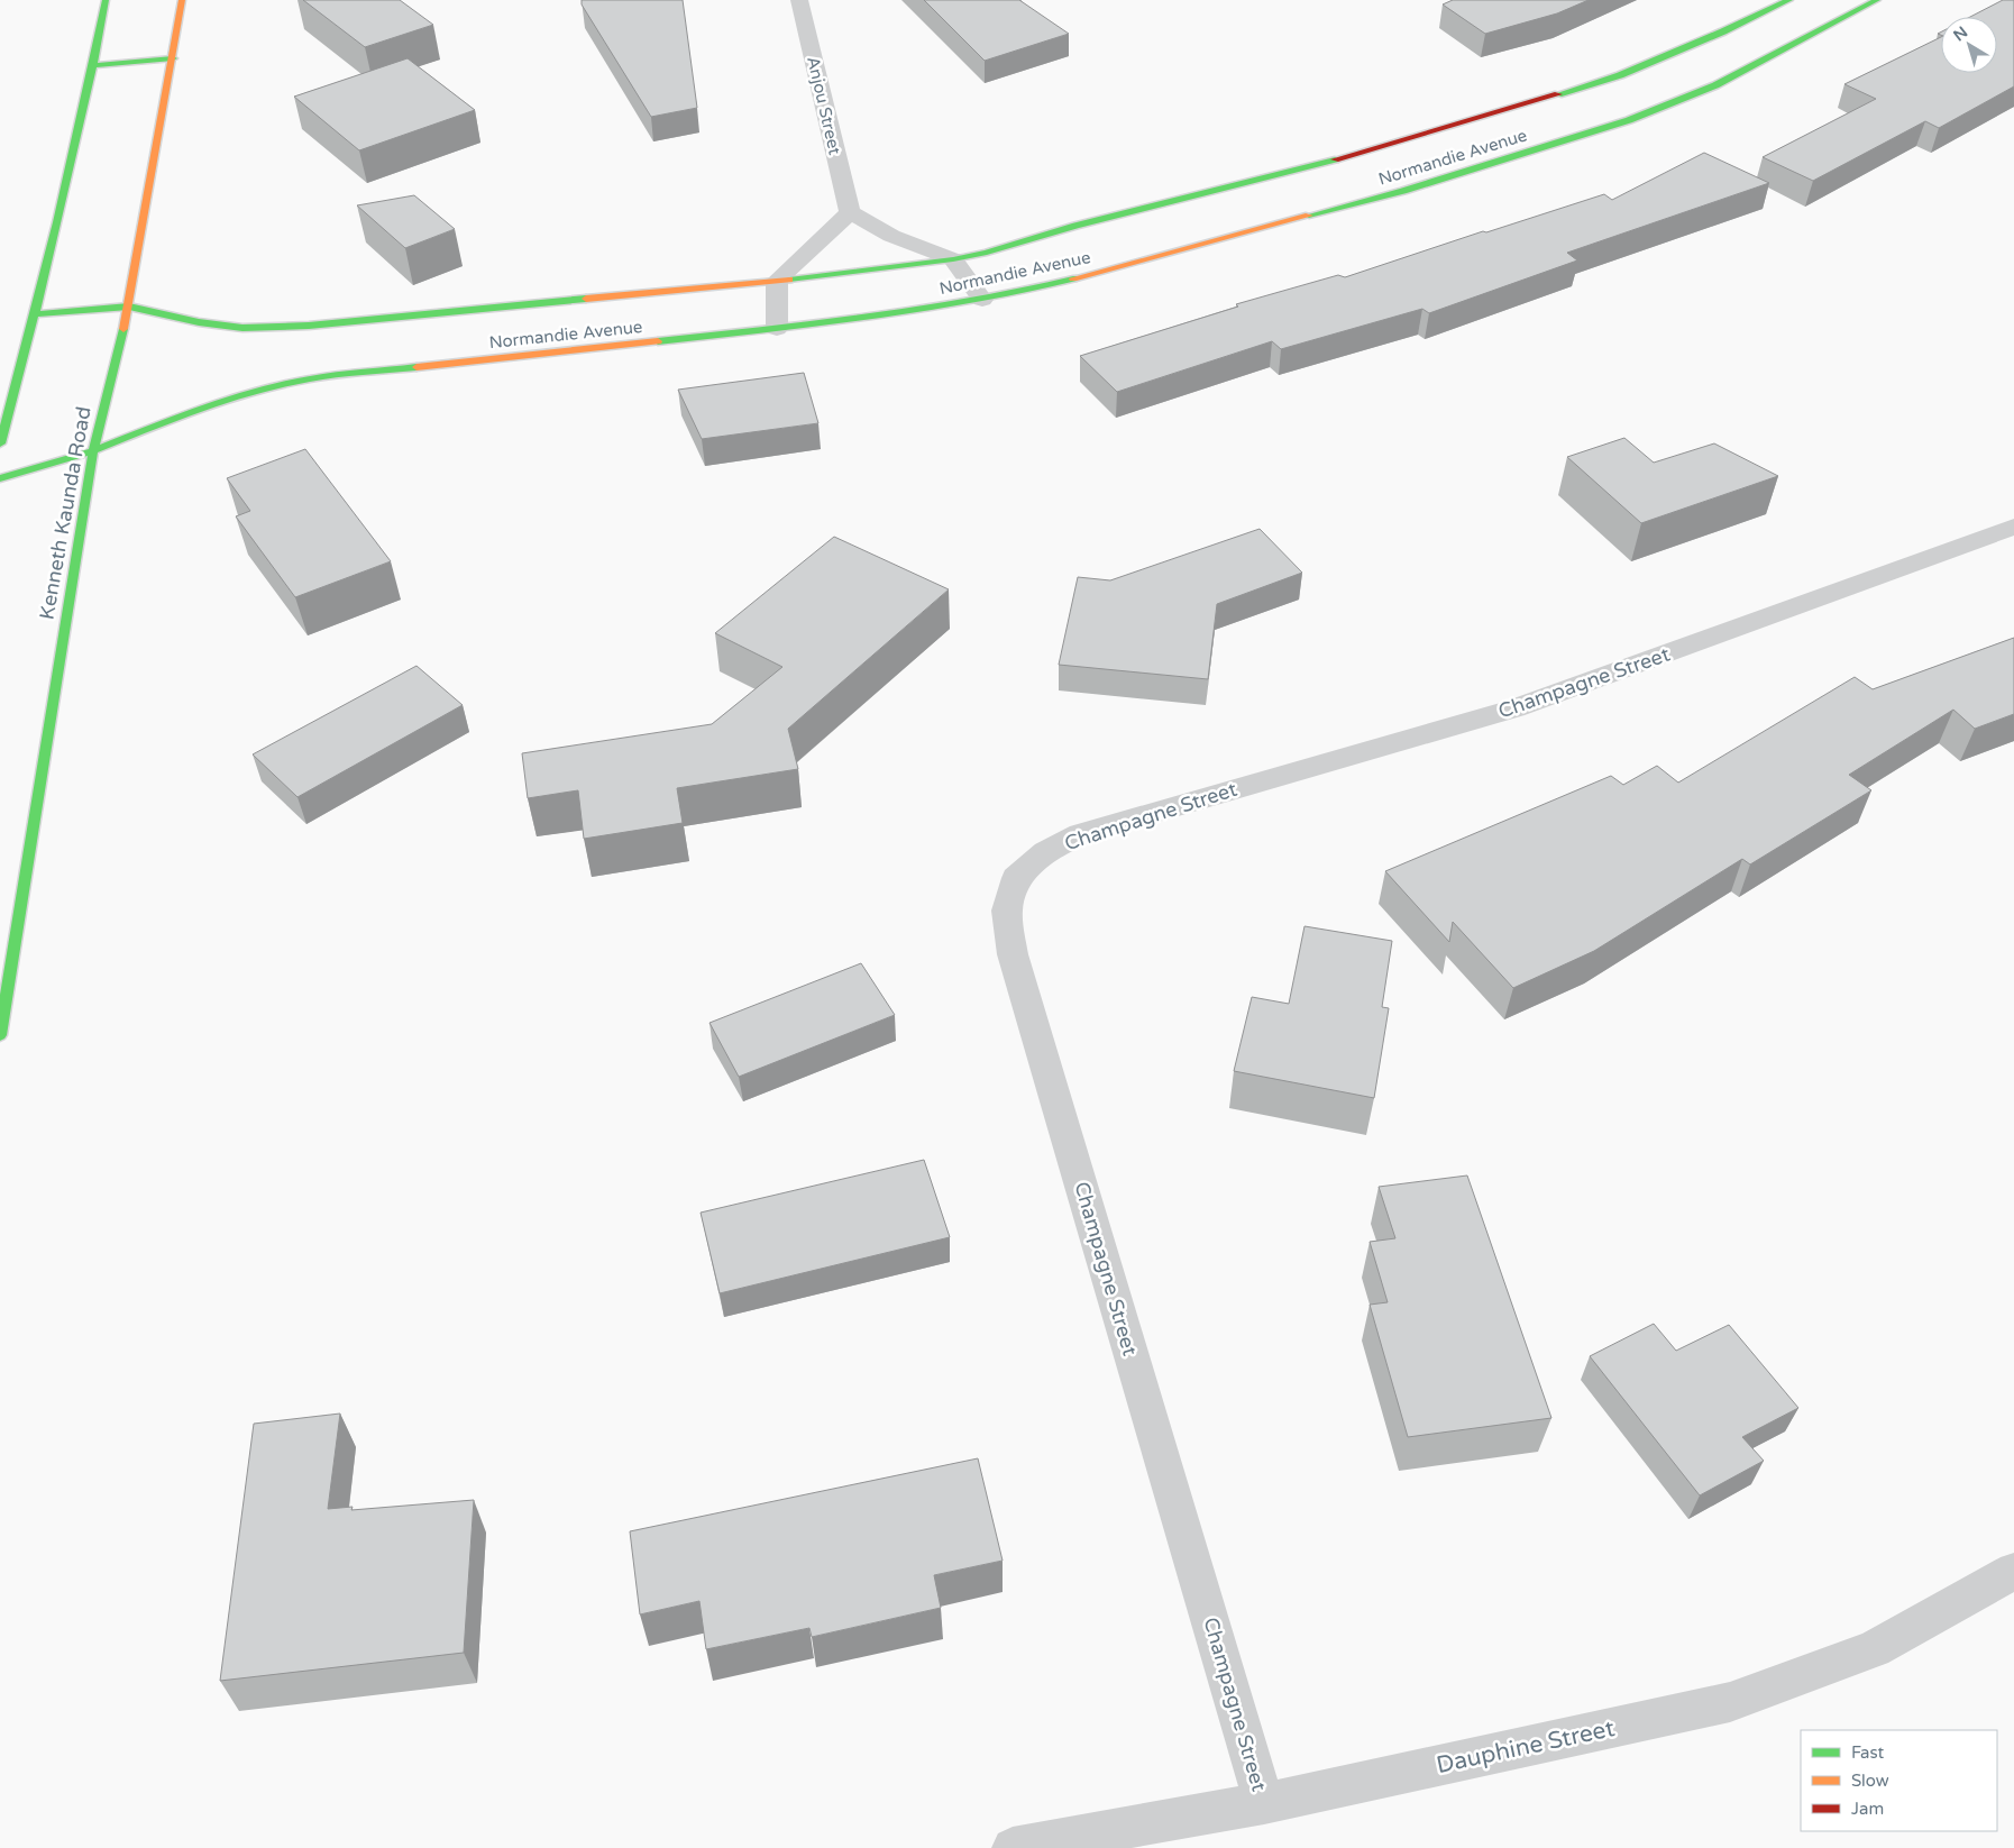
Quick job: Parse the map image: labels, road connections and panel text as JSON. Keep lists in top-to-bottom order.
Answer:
{
  "streets": {
    "street": [
      "Anjou Street",
      "Normandie Avenue",
      "Kenneth Kaunda Road",
      "Champagne Street",
      "Dauphine Street"
    ]
  },
  "crossings": [
    ["Normandie Avenue", "Kenneth Kaunda Road"],
    ["Champagne Street", "Dauphine Street"]
  ],
  "legend": ["Fast", "Slow", "Jam"],
  "north": "top left"
}
